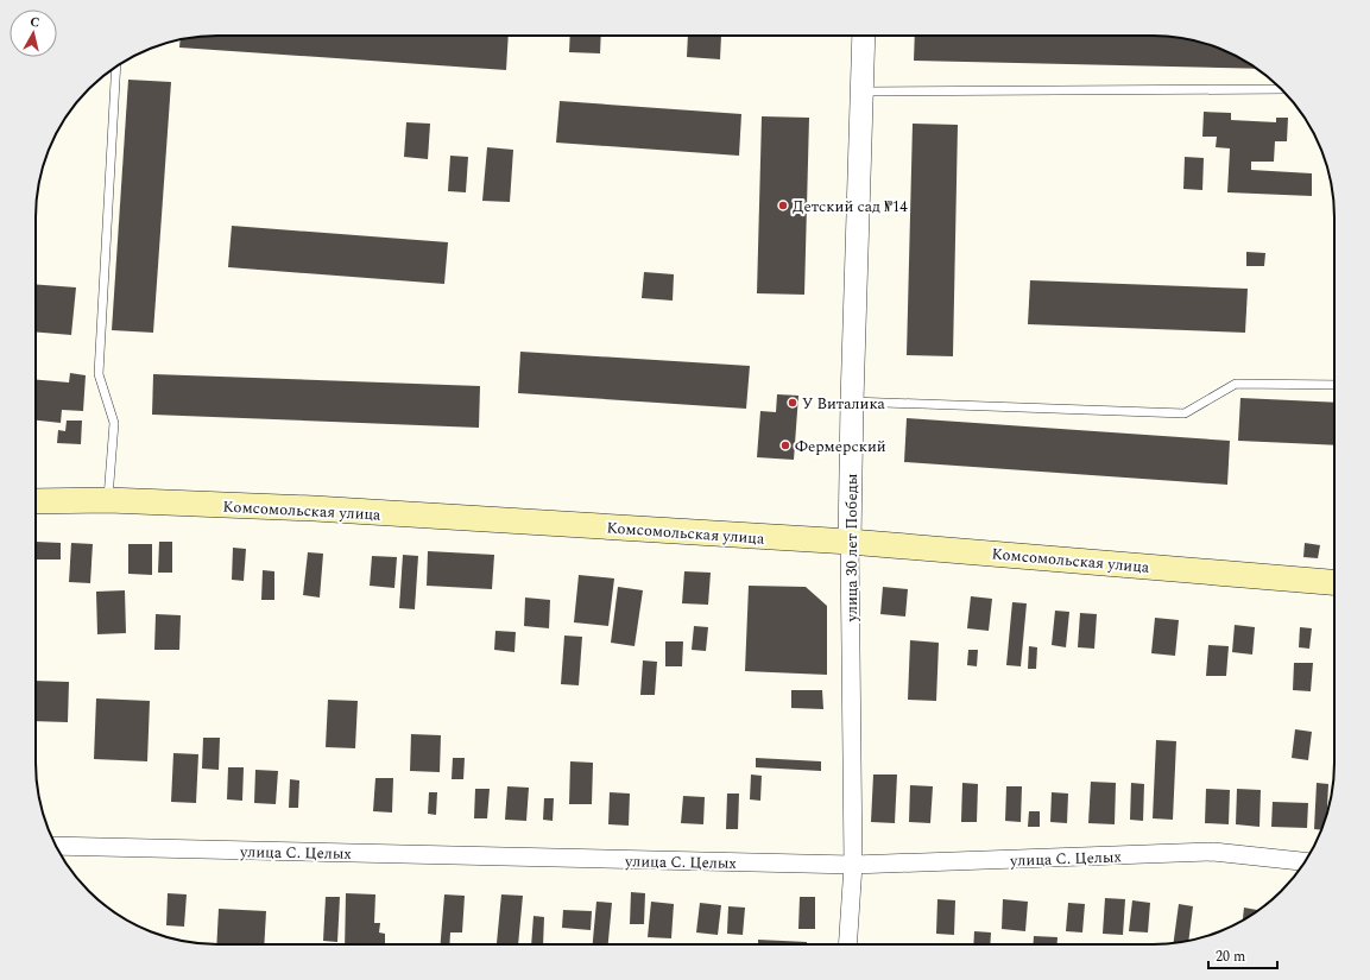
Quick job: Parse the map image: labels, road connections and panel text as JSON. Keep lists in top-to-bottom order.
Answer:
{
  "streets": {
    "main road": ["Комсомольская улица"],
    "street": ["улица 30 лет Победы", "улица С. Целых"]
  },
  "crossings": [
    ["Комсомольская улица", "улица 30 лет Победы"],
    ["улица 30 лет Победы", "улица С. Целых"]
  ],
  "places": ["Детский сад №14", "У Виталика", "Фермерский"],
  "scale_bar": "20 m",
  "north": "top"
}
